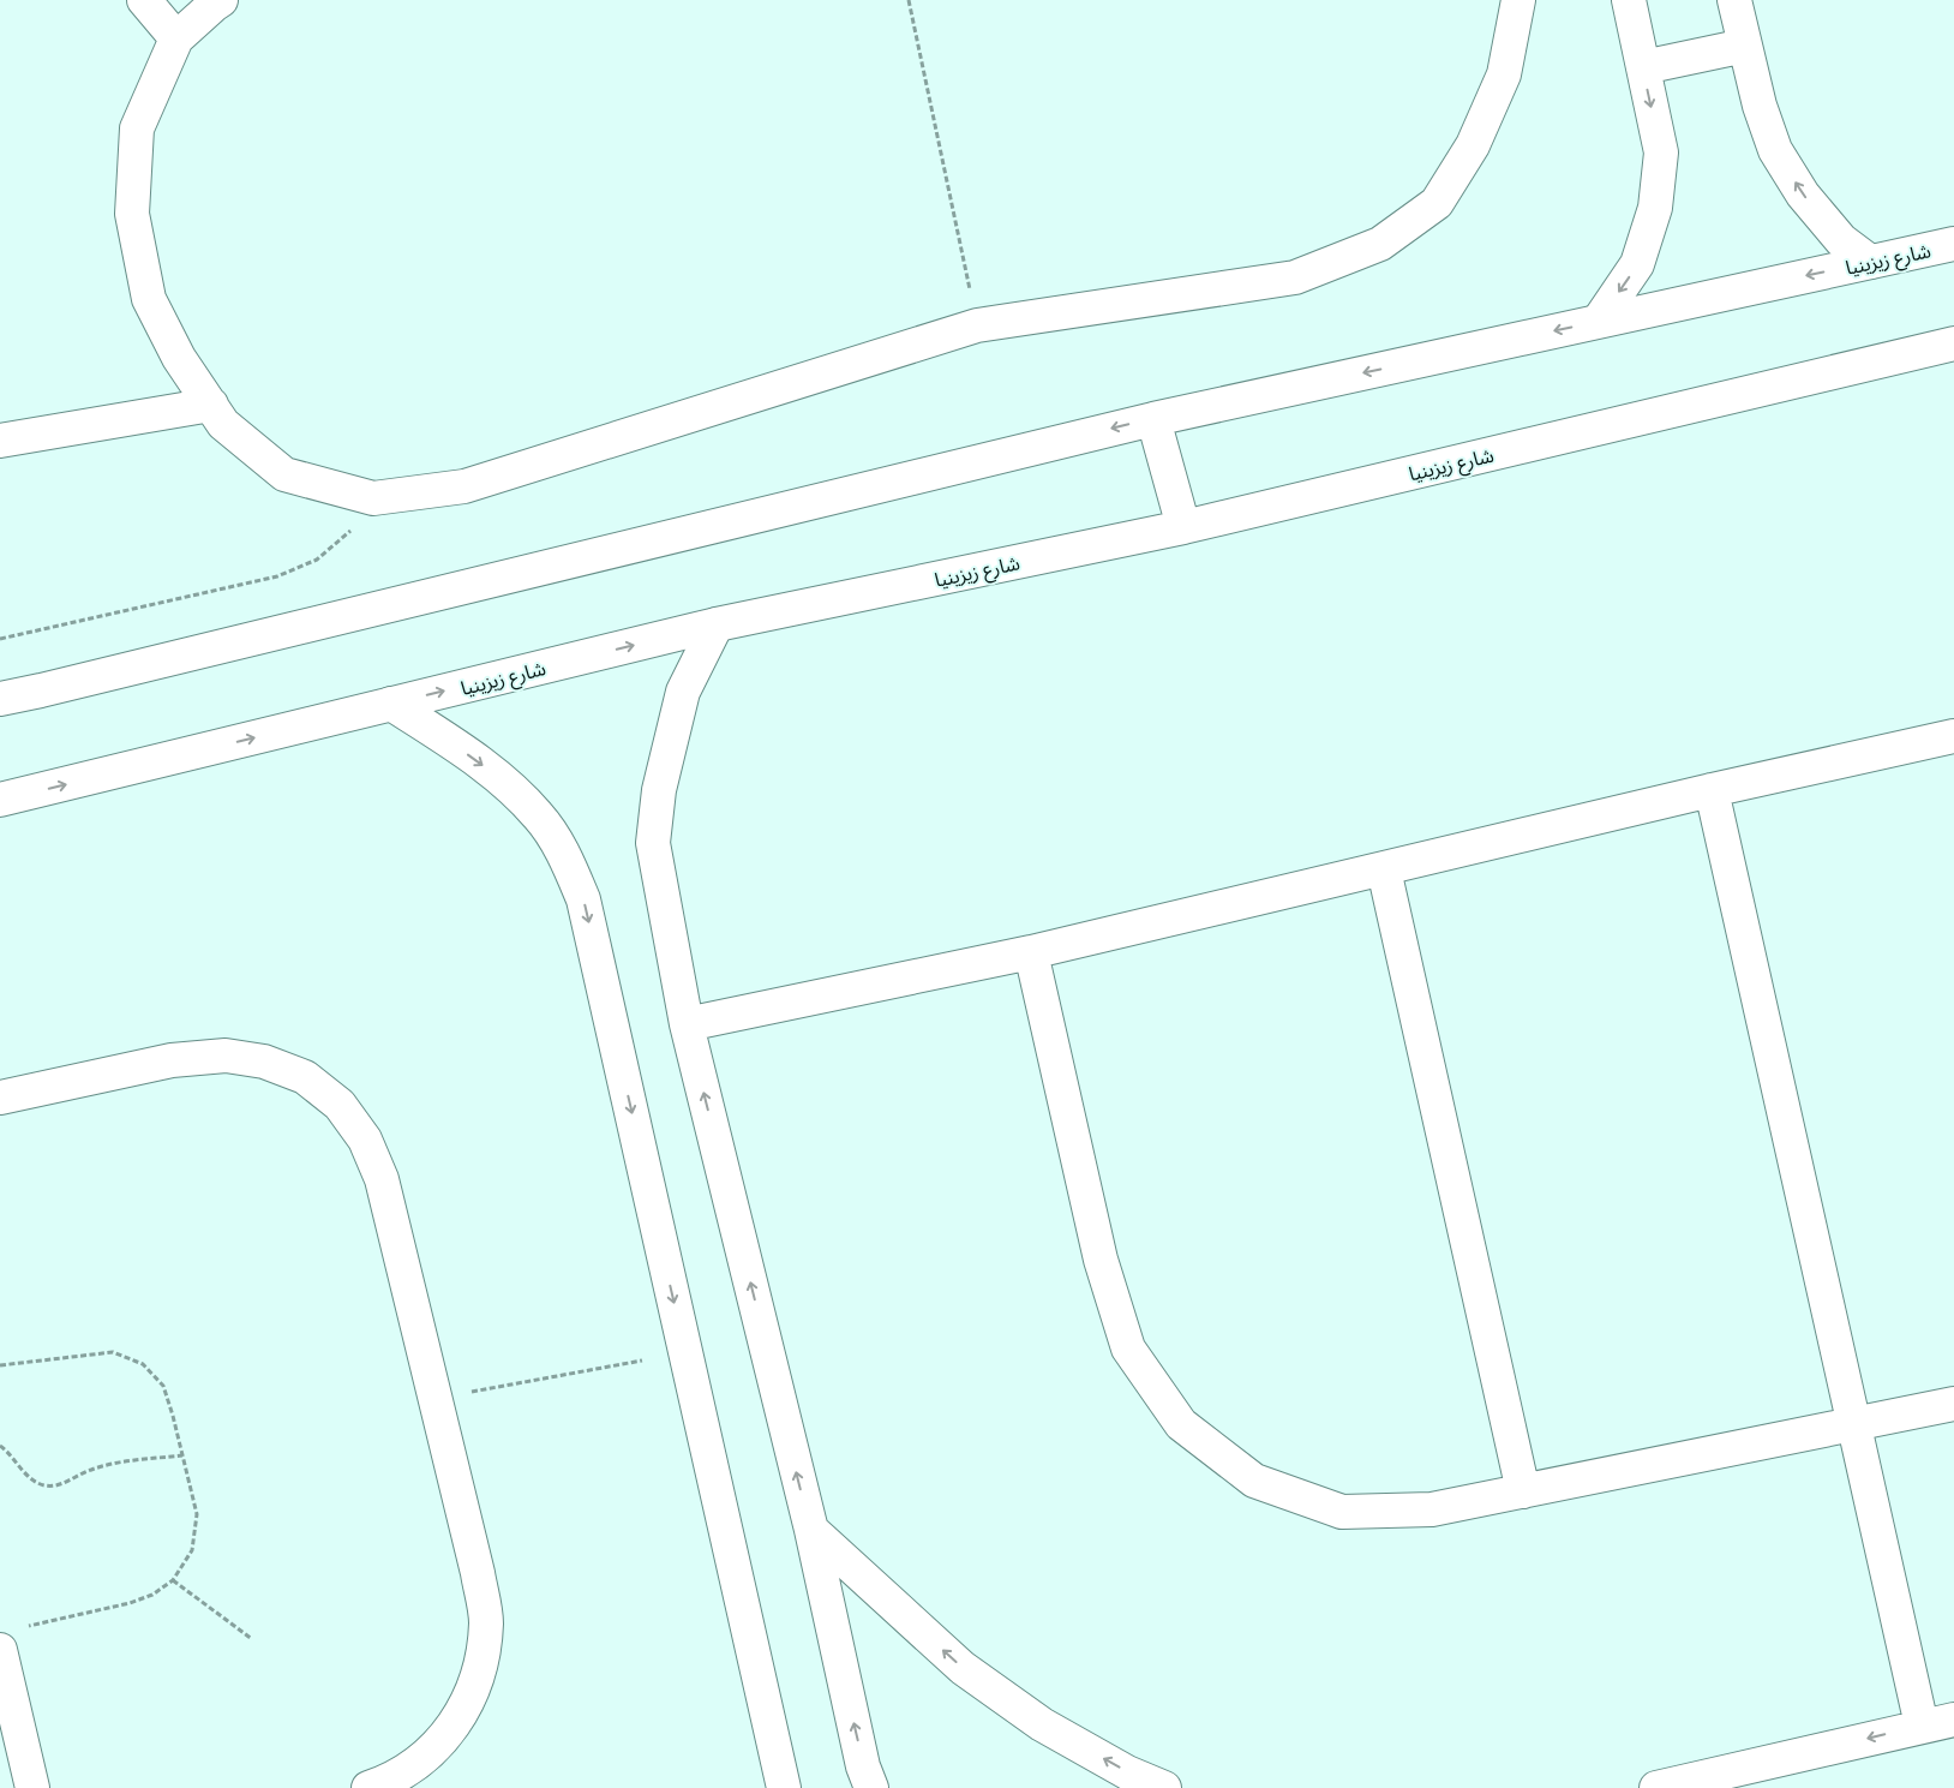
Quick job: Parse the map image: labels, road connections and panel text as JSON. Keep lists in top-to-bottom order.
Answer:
{
  "streets": {
    "street": ["شارع زيزينيا"]
  }
}
